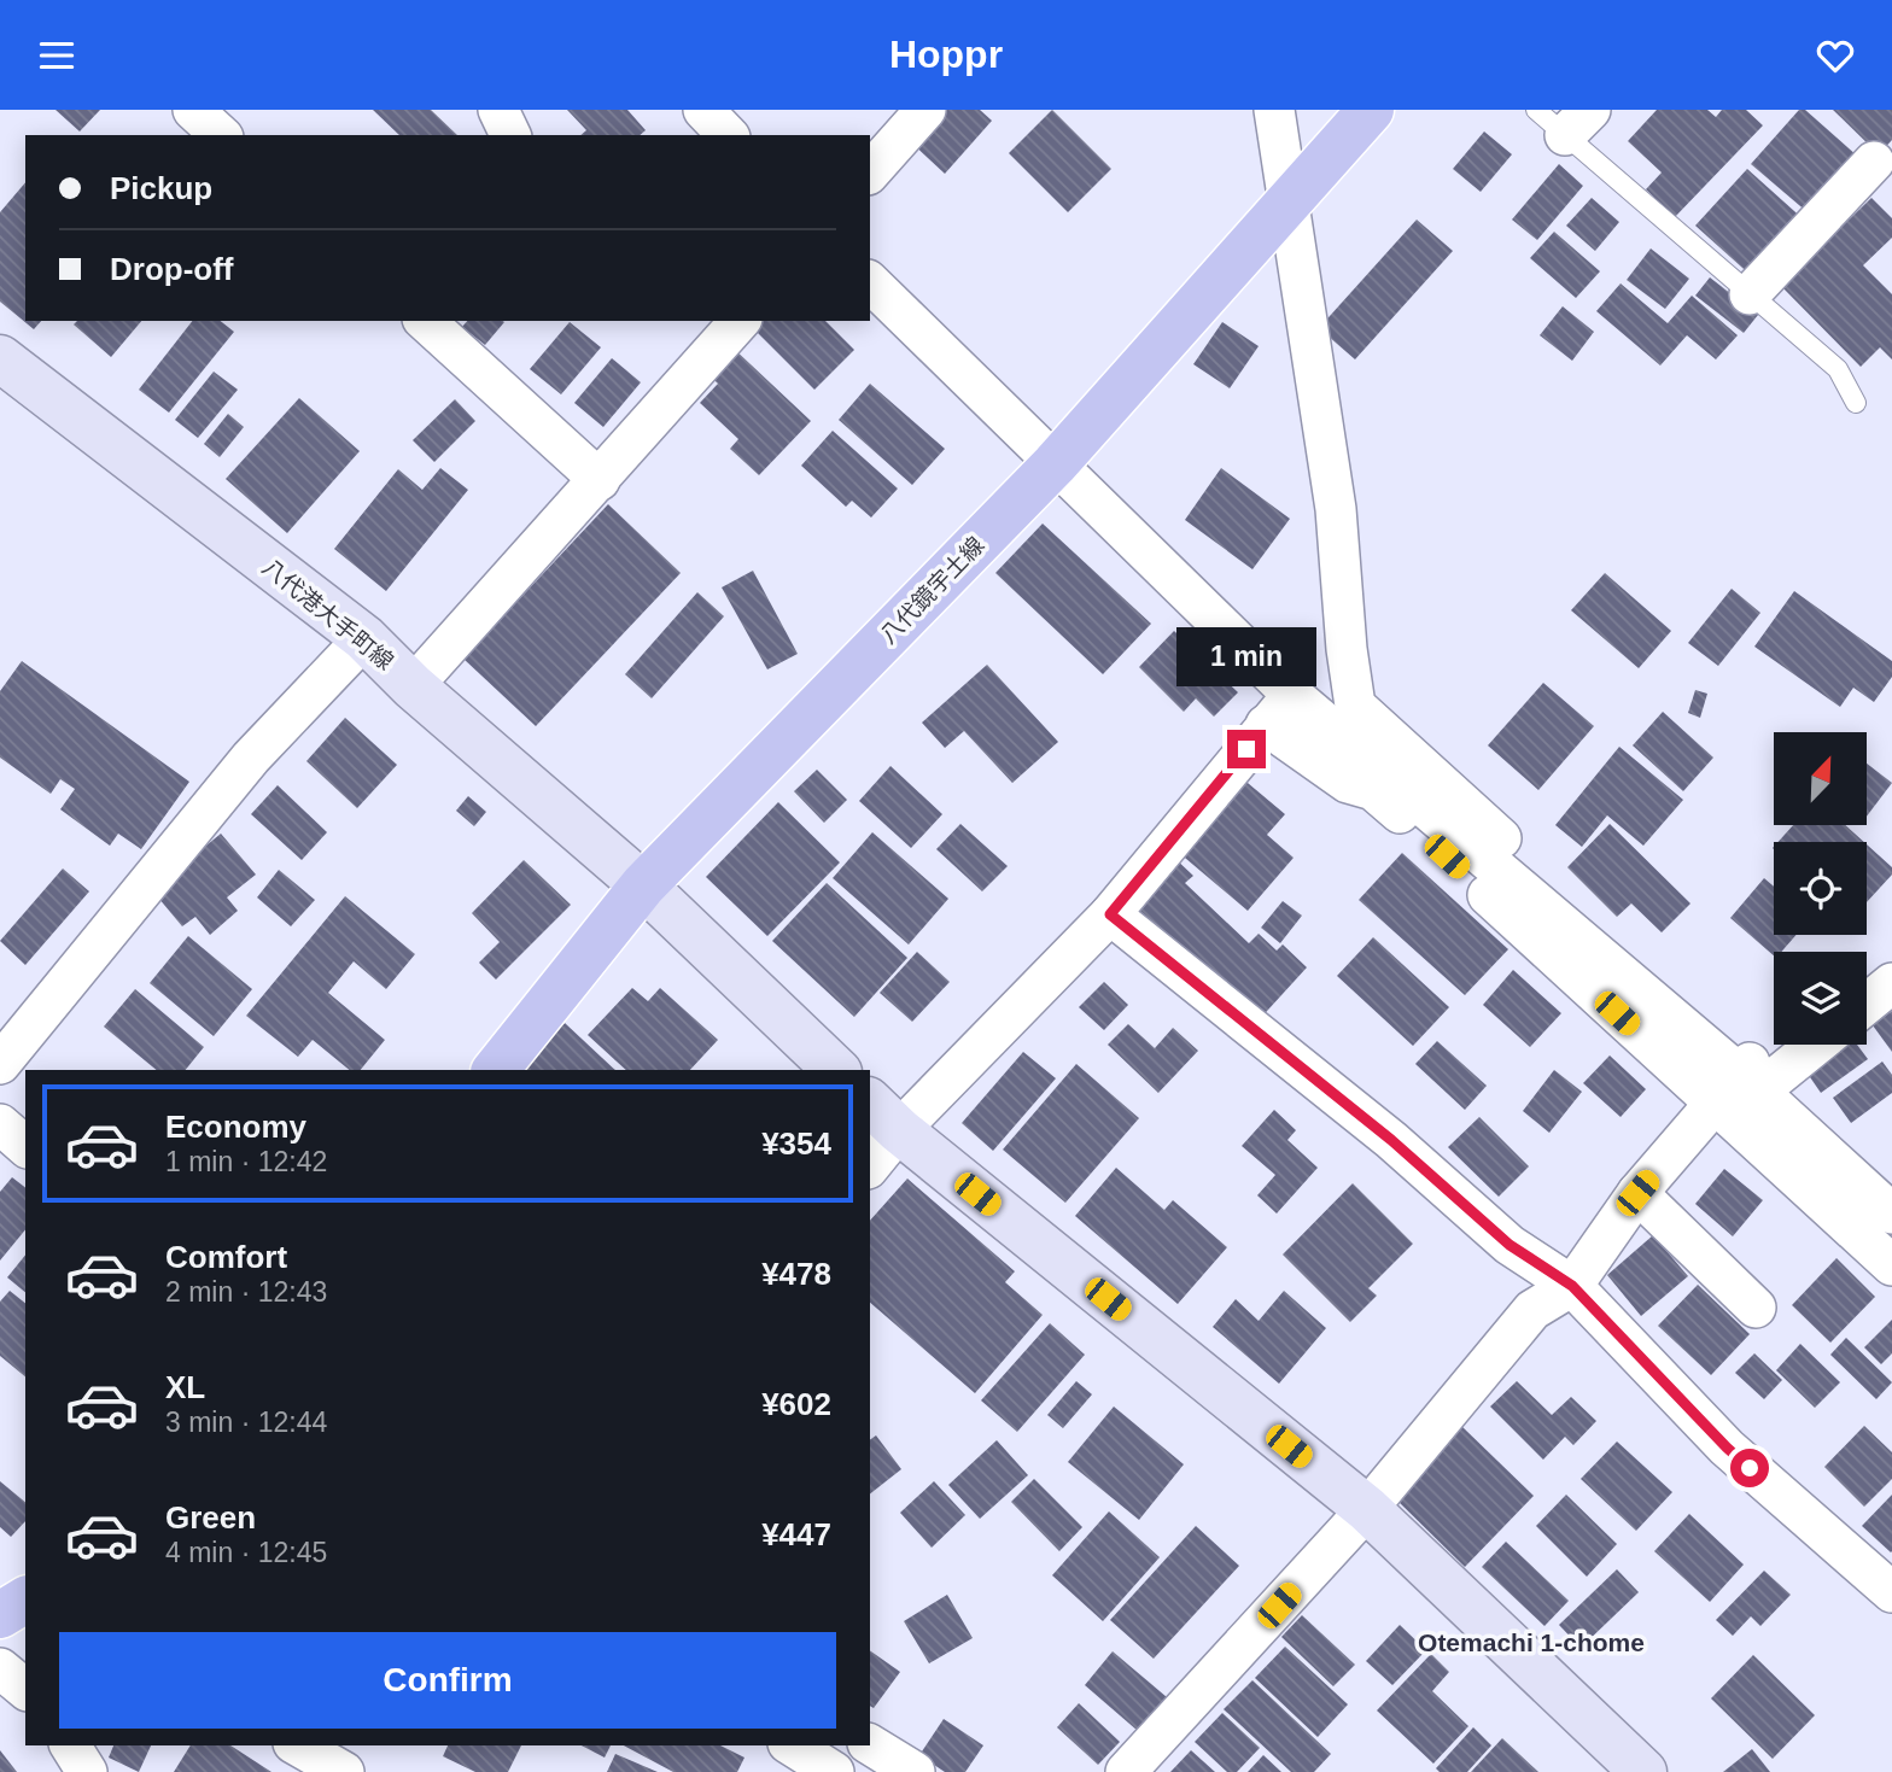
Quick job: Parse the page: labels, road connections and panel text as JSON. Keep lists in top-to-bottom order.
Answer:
{
  "streets": {
    "main road": ["八代鏡宇土線"],
    "street": ["八代港大手町線"]
  },
  "crossings": [
    ["八代鏡宇土線", "八代港大手町線"]
  ],
  "districts": ["Otemachi 1-chome"],
  "north": "top right",
  "page": {
    "header": "Hoppr",
    "banner": ["Pickup", "Drop-off"],
    "bubble": "1 min",
    "list": [
      {
        "name": "Economy",
        "note": "1 min · 12:42",
        "value": "¥354"
      },
      {
        "name": "Comfort",
        "note": "2 min · 12:43",
        "value": "¥478"
      },
      {
        "name": "XL",
        "note": "3 min · 12:44",
        "value": "¥602"
      },
      {
        "name": "Green",
        "note": "4 min · 12:45",
        "value": "¥447"
      }
    ],
    "buttons": "Confirm"
  }
}
